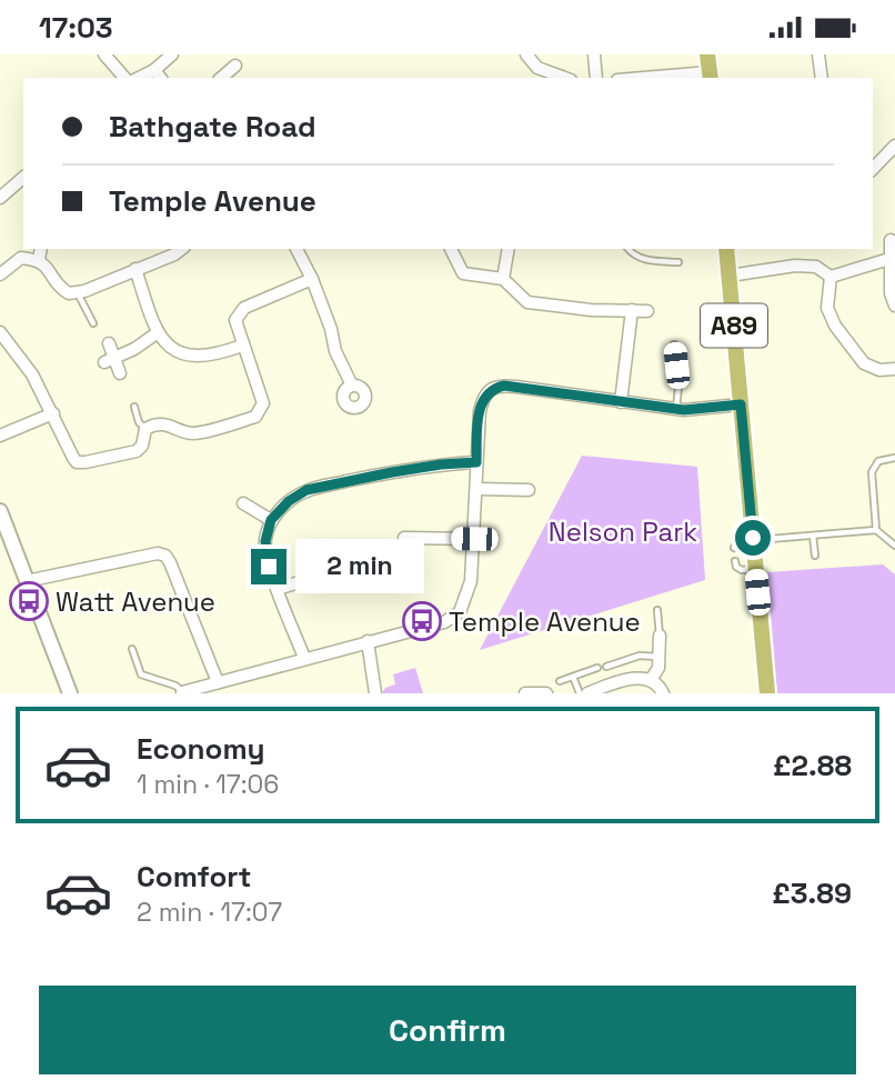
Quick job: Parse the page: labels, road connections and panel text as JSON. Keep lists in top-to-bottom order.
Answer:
{
  "streets": {
    "main road": ["A89"]
  },
  "parks": ["Nelson Park"],
  "places": {
    "bus stop": ["Watt Avenue", "Temple Avenue"]
  },
  "page": {
    "status": "17:03",
    "banner": ["Bathgate Road", "Temple Avenue"],
    "bubble": "2 min",
    "list": [
      {
        "name": "Economy",
        "note": "1 min · 17:06",
        "value": "£2.88"
      },
      {
        "name": "Comfort",
        "note": "2 min · 17:07",
        "value": "£3.89"
      }
    ],
    "buttons": "Confirm"
  }
}
